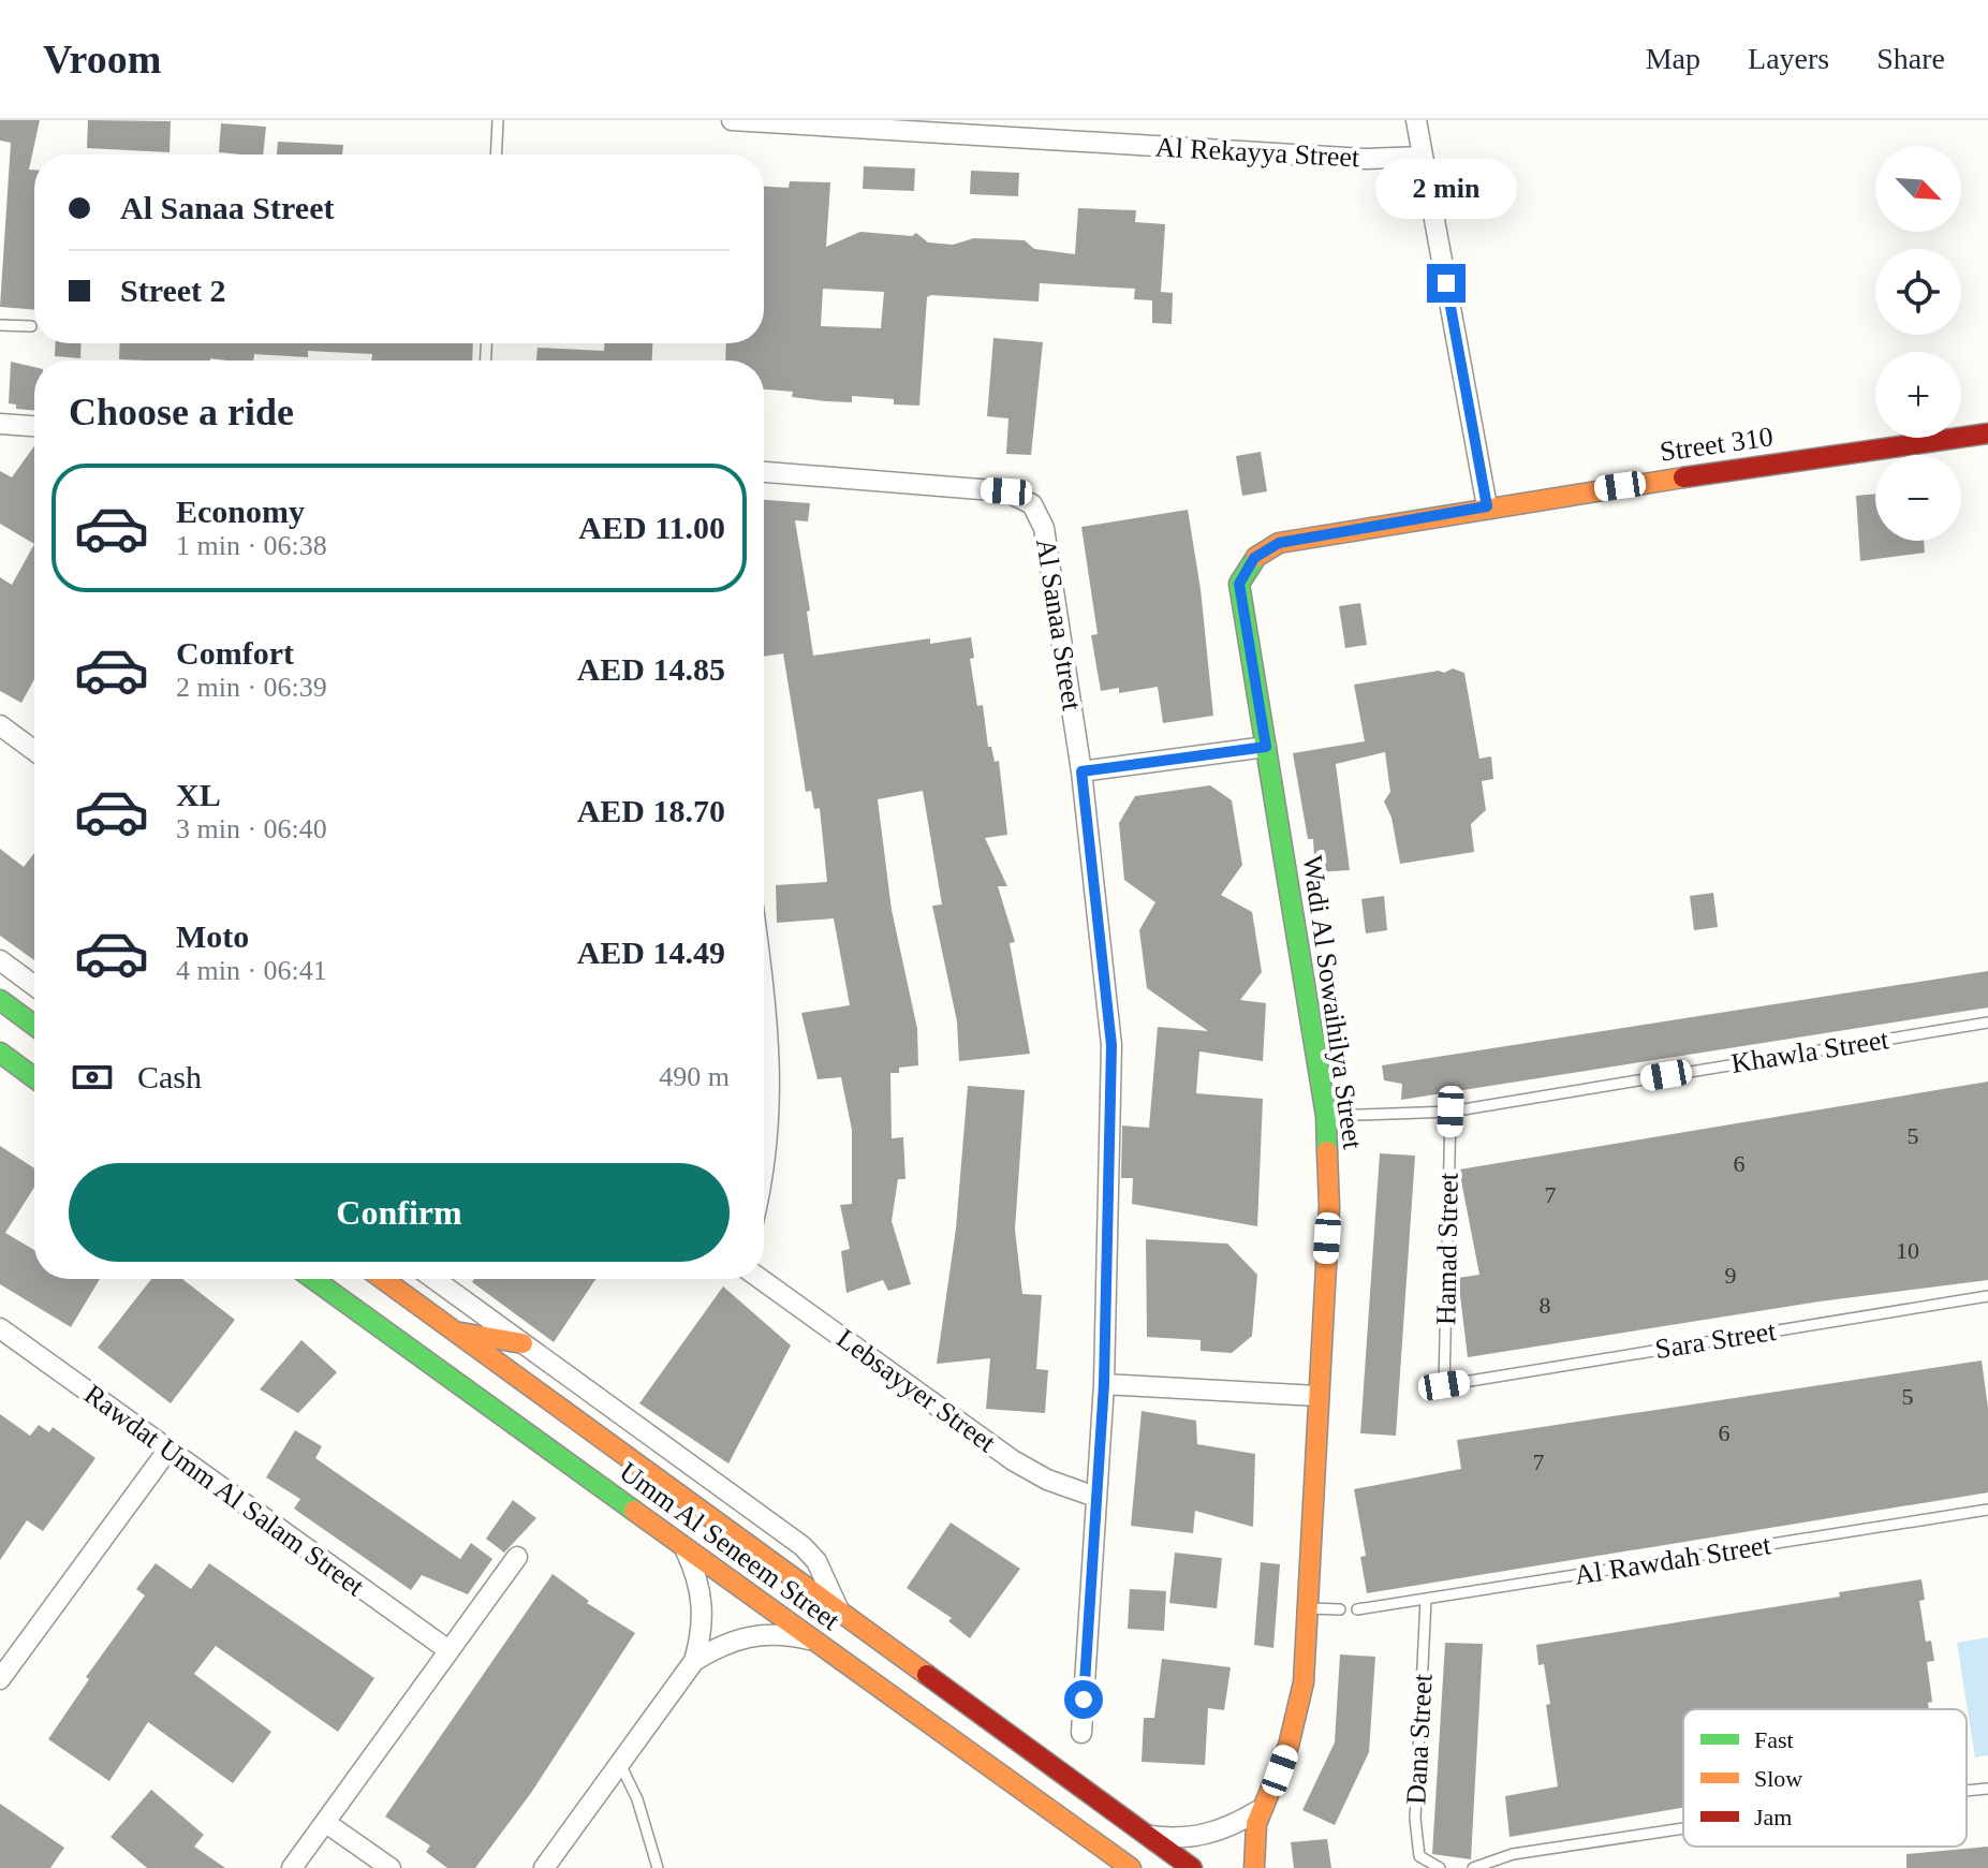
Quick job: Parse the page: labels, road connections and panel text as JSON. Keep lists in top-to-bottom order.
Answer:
{
  "streets": {
    "main road": ["Street 310", "Wadi Al Sowaihilya Street", "Umm Al Seneem Street"],
    "street": [
      "Al Rekayya Street",
      "Al Sanaa Street",
      "Lebsayyer Street",
      "Rawdat Umm Al Salam Street"
    ],
    "lane": [
      "Khawla Street",
      "Hamad Street",
      "Sara Street",
      "Al Rawdah Street",
      "Dana Street"
    ]
  },
  "crossings": [
    ["Street 310", "Wadi Al Sowaihilya Street"],
    ["Al Sanaa Street", "Lebsayyer Street"],
    ["Wadi Al Sowaihilya Street", "Khawla Street"],
    ["Khawla Street", "Hamad Street"],
    ["Hamad Street", "Sara Street"],
    ["Al Rawdah Street", "Dana Street"]
  ],
  "house_numbers": [
    "5",
    "6",
    "7",
    "10",
    "9",
    "8",
    "5",
    "6",
    "7"
  ],
  "legend": ["Fast", "Slow", "Jam"],
  "north": "bottom right",
  "page": {
    "header": "Vroom",
    "nav": ["Map", "Layers", "Share"],
    "map_buttons": ["+", "−"],
    "banner": ["Al Sanaa Street", "Street 2"],
    "bubble": "2 min",
    "heading": "Choose a ride",
    "list": [
      {
        "name": "Economy",
        "note": "1 min · 06:38",
        "value": "AED 11.00"
      },
      {
        "name": "Comfort",
        "note": "2 min · 06:39",
        "value": "AED 14.85"
      },
      {
        "name": "XL",
        "note": "3 min · 06:40",
        "value": "AED 18.70"
      },
      {
        "name": "Moto",
        "note": "4 min · 06:41",
        "value": "AED 14.49"
      }
    ],
    "pay": ["Cash", "490 m"],
    "buttons": "Confirm"
  }
}
